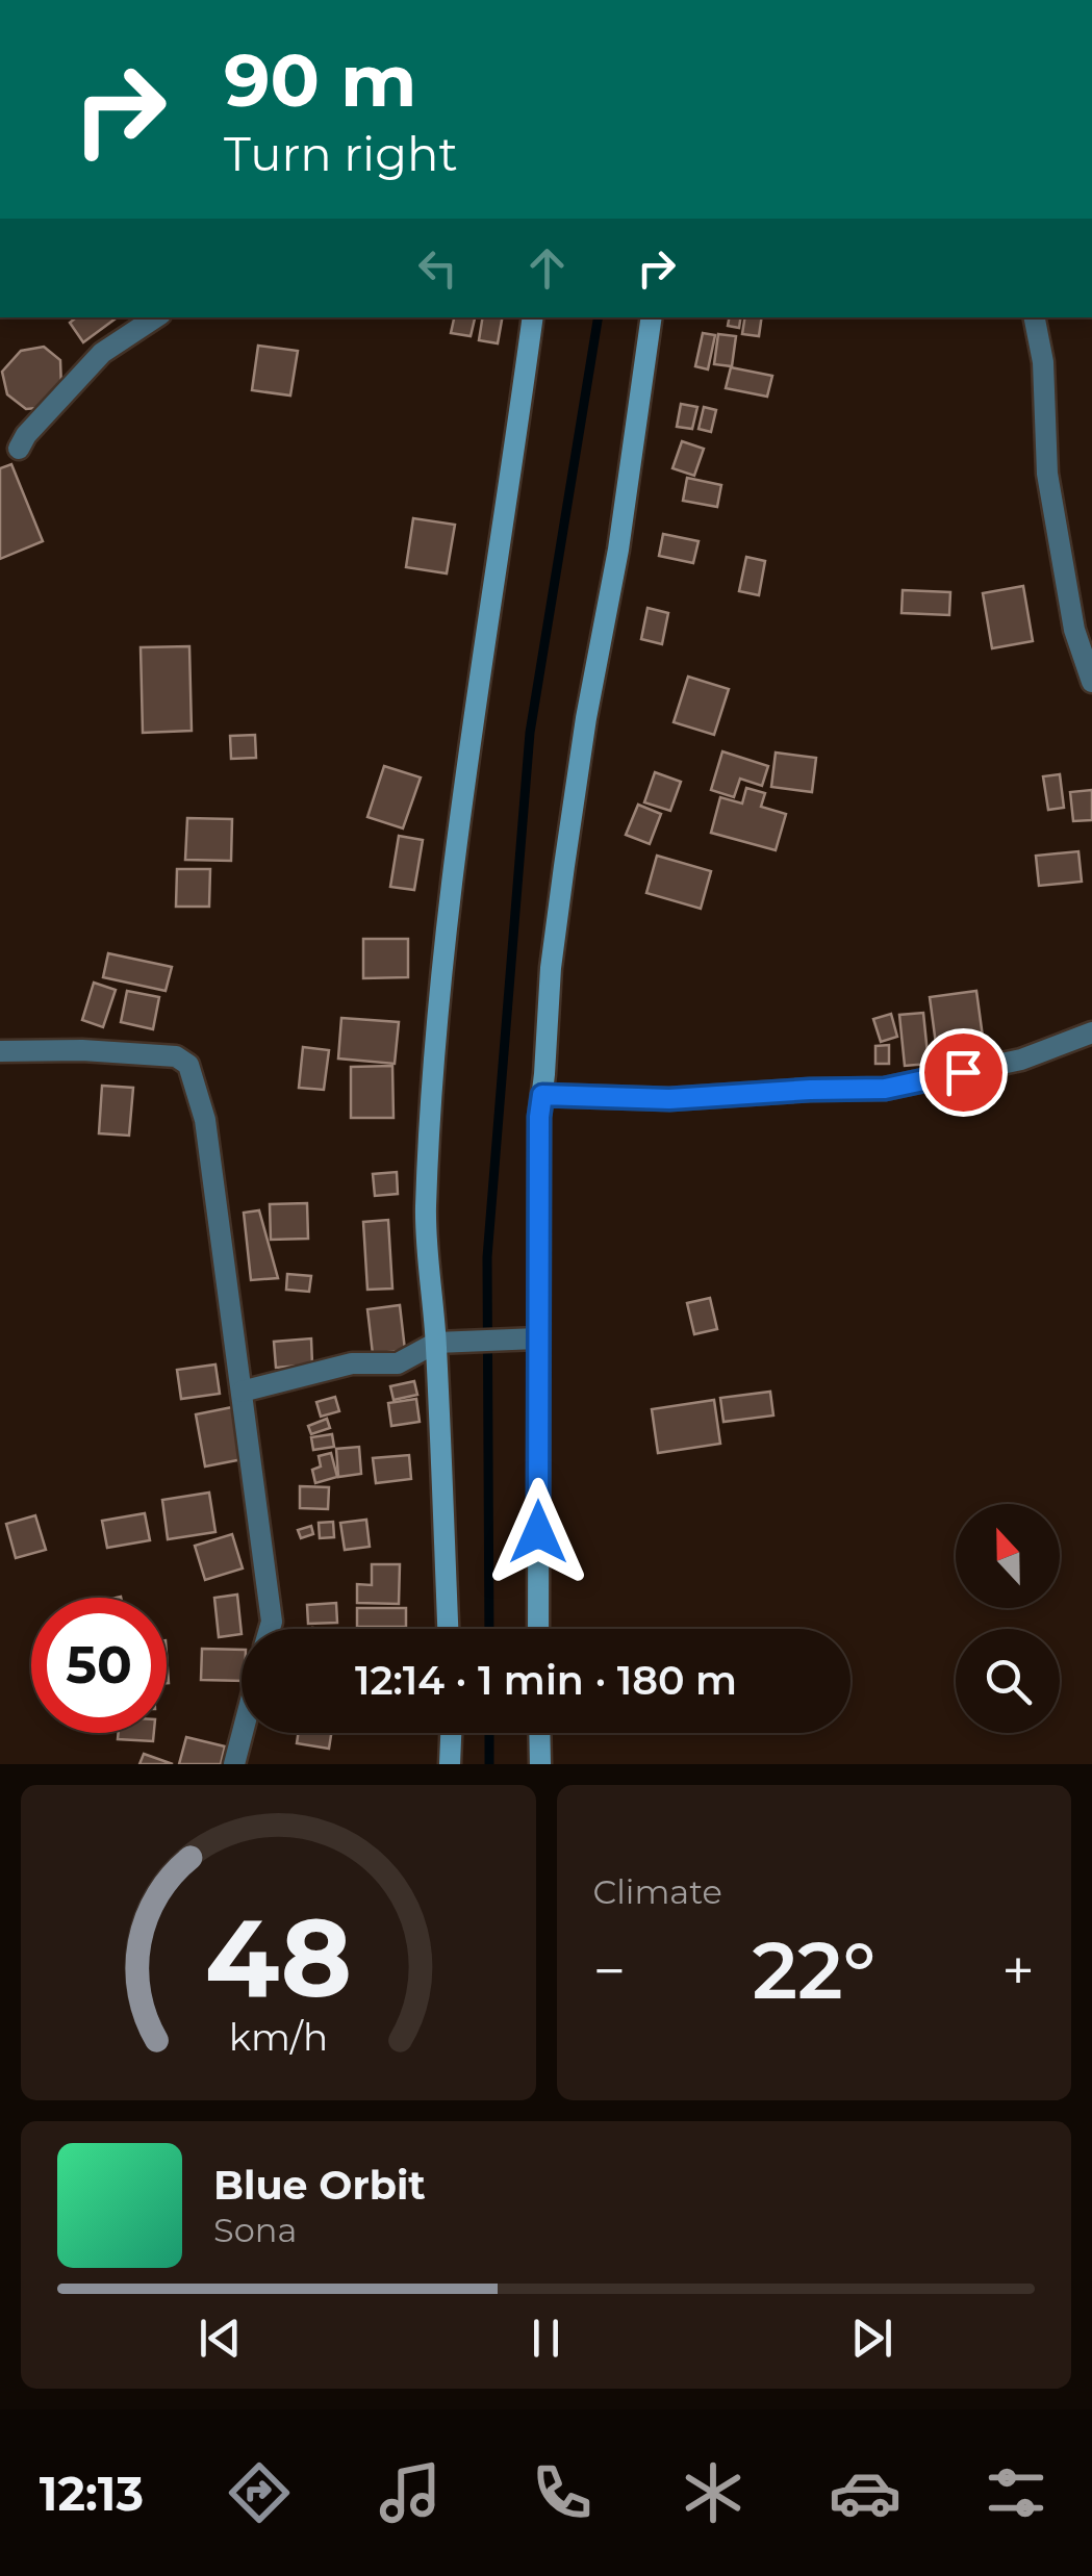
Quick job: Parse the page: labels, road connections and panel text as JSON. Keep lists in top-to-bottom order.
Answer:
{
  "north": "top",
  "page": {
    "turn": ["90 m", "Turn right"],
    "limit": "50",
    "trip": "12:14 · 1 min · 180 m",
    "tile": "Climate",
    "heat": ["−", "22°", "+"],
    "song": ["Blue Orbit", "Sona"],
    "tabs": "12:13",
    "gauge": ["48", "km/h"]
  }
}
